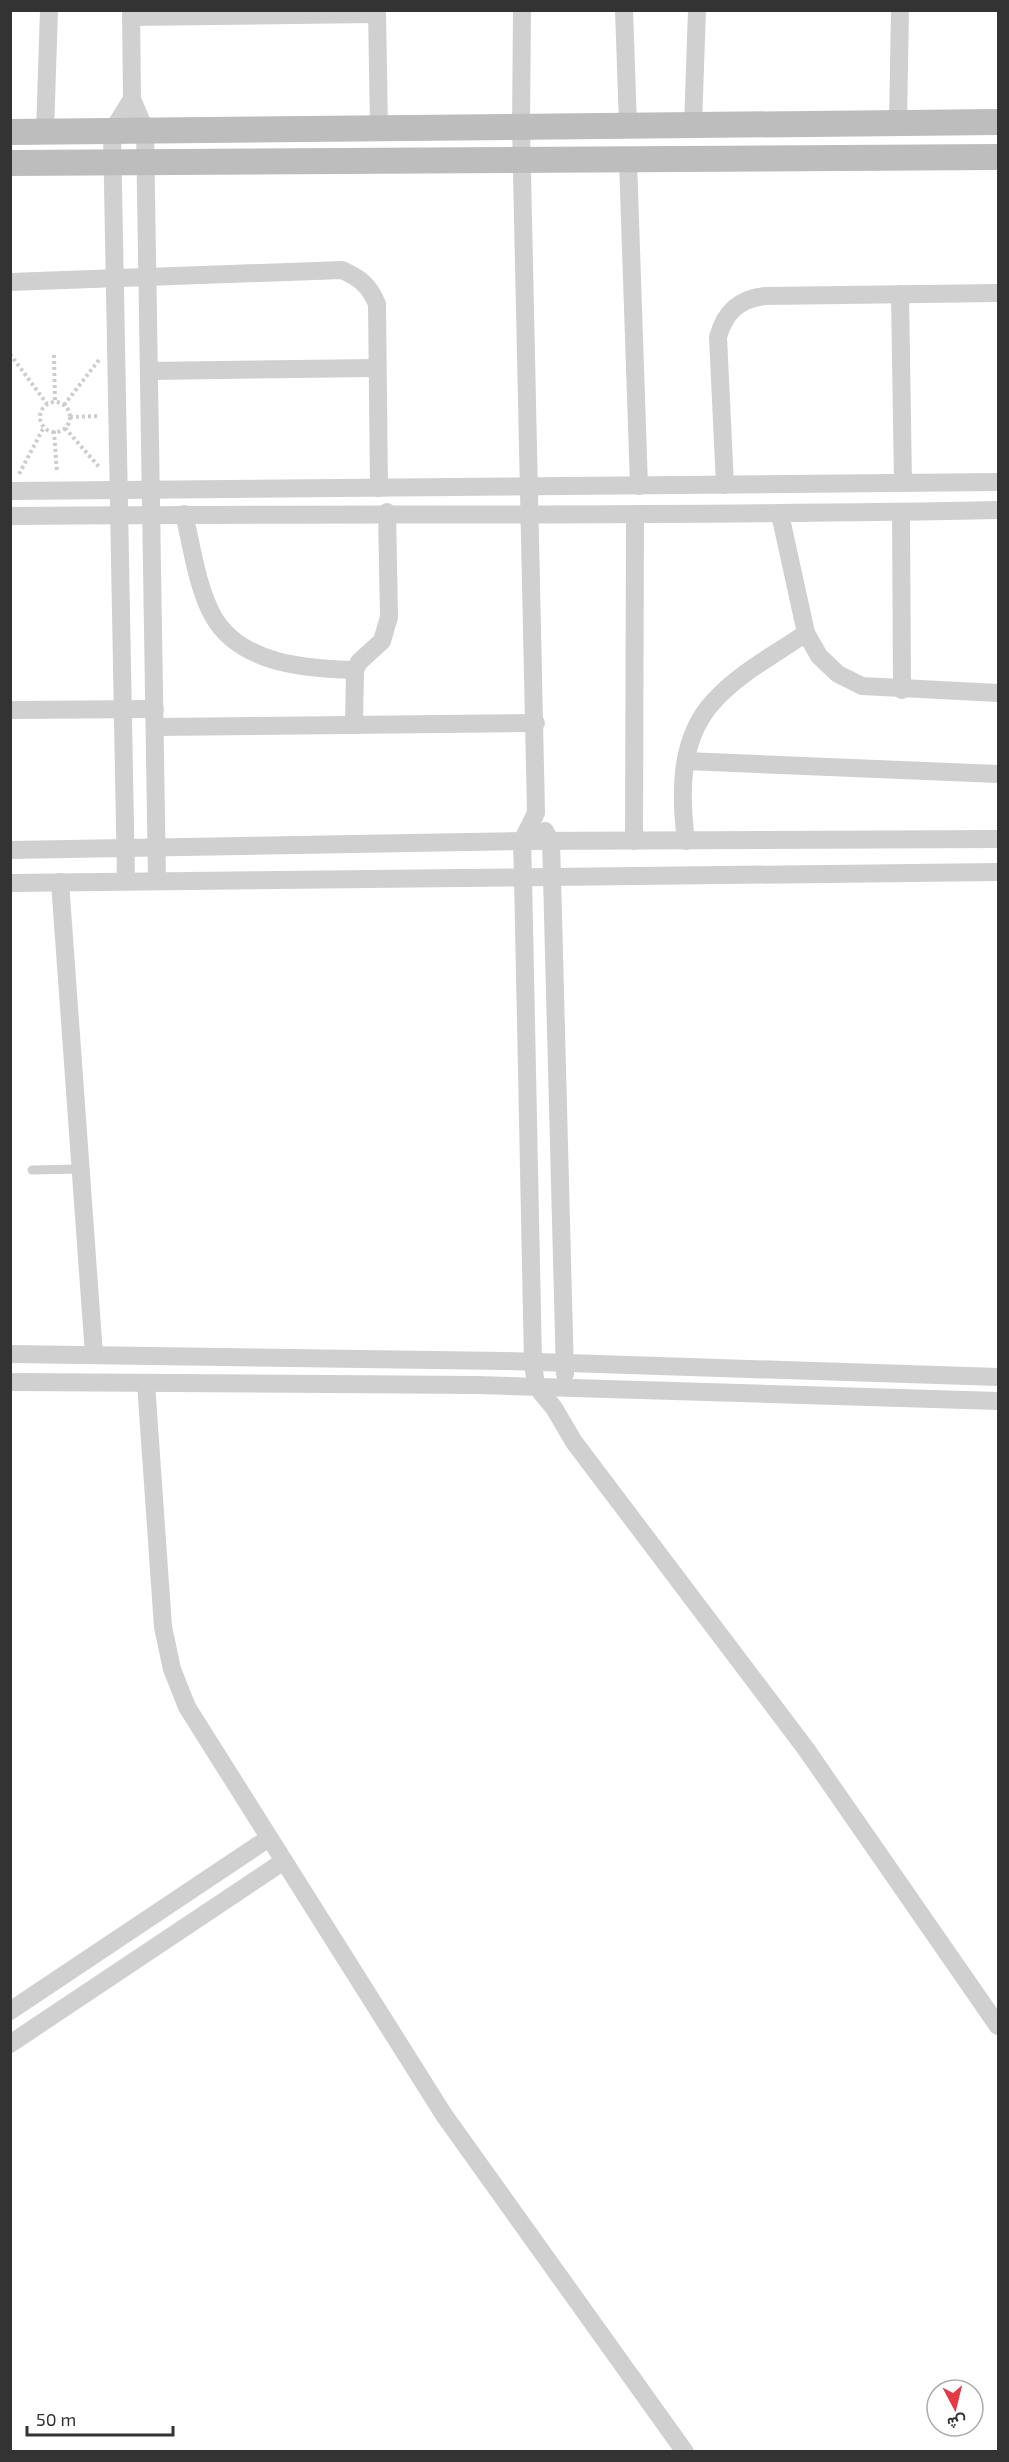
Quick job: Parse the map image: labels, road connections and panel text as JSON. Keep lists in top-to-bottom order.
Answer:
{
  "scale_bar": "50 m",
  "north": "bottom"
}
